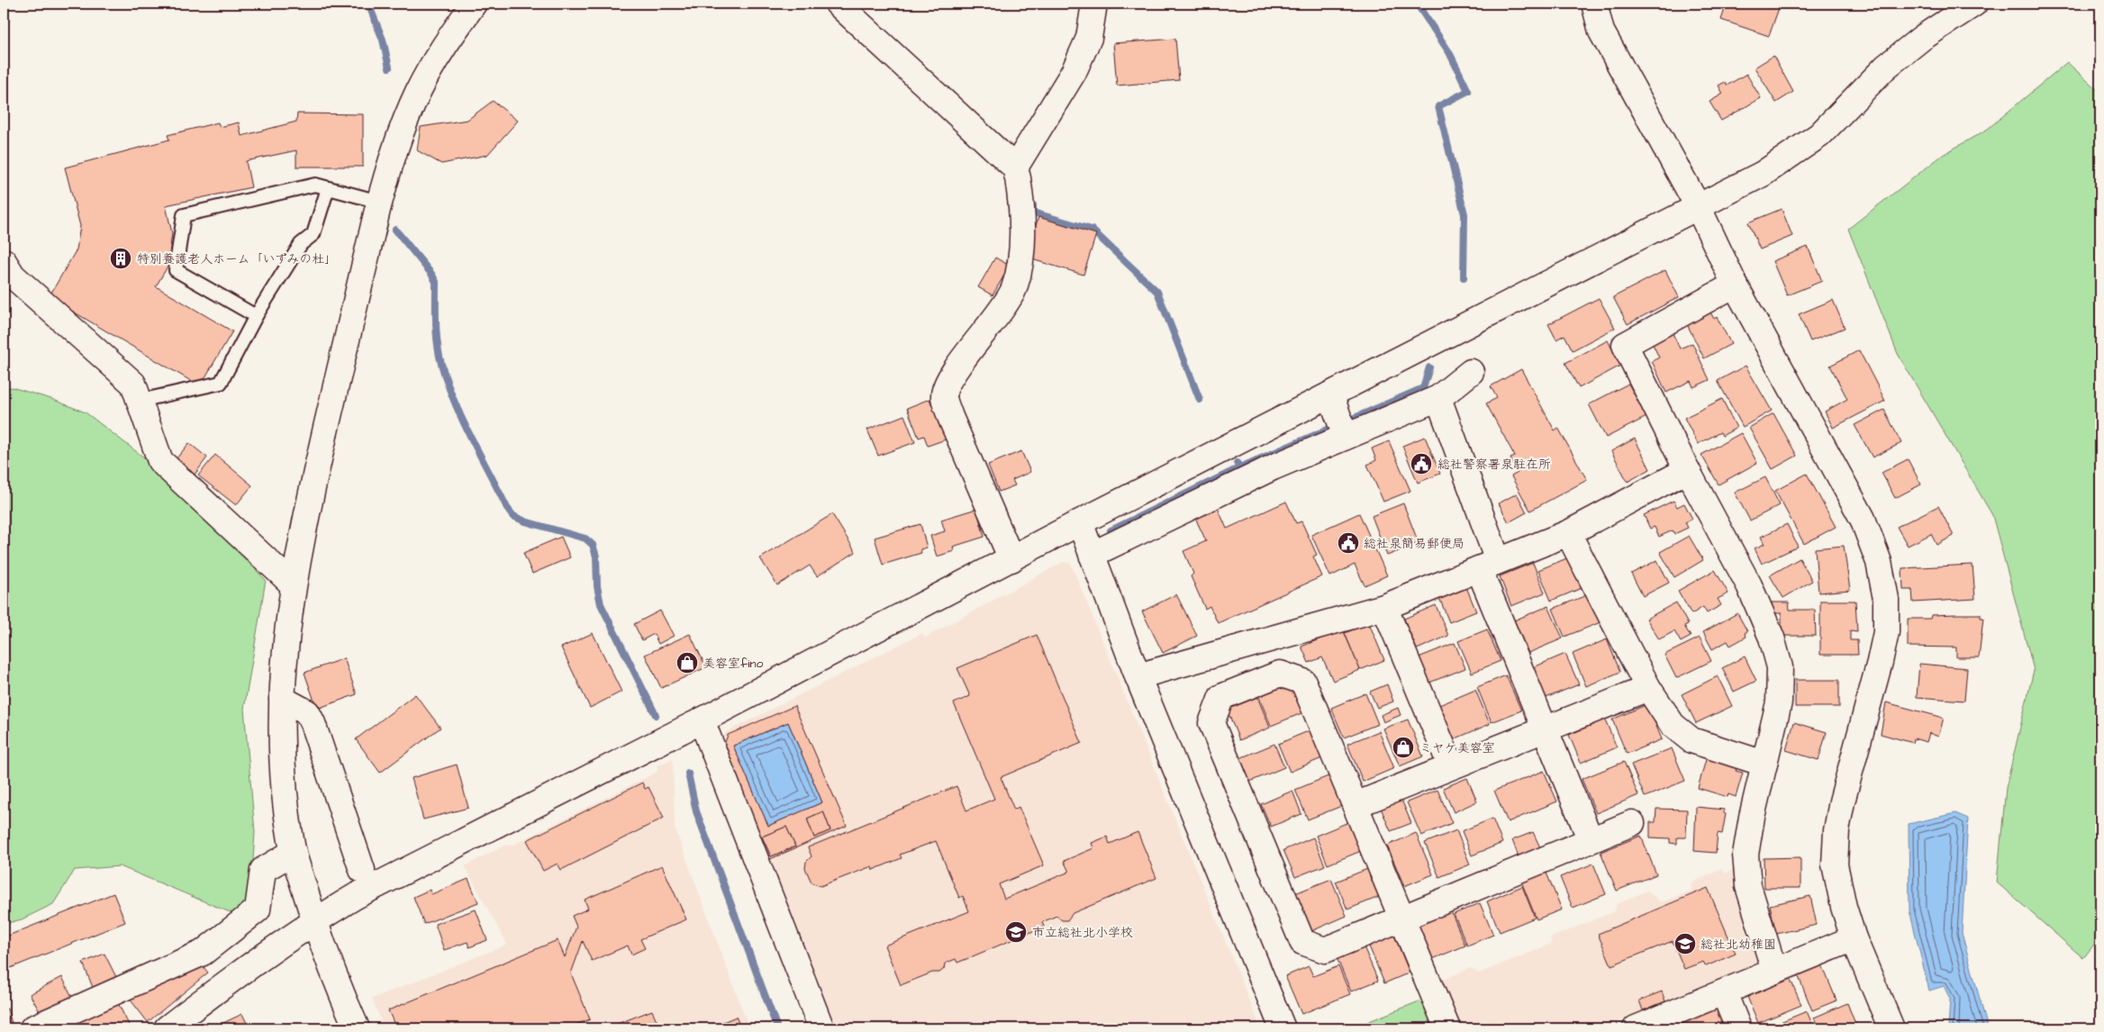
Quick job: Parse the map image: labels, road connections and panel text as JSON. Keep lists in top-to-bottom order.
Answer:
{
  "places": {
    "building": ["特別養護老人ホーム「いずみの杜」"],
    "public building": ["総社警察署泉駐在所", "総社泉簡易郵便局"],
    "shop": ["美容室fino", "ミヤケ美容室"],
    "school or university": ["市立総社北小学校", "総社北幼稚園"]
  }
}
